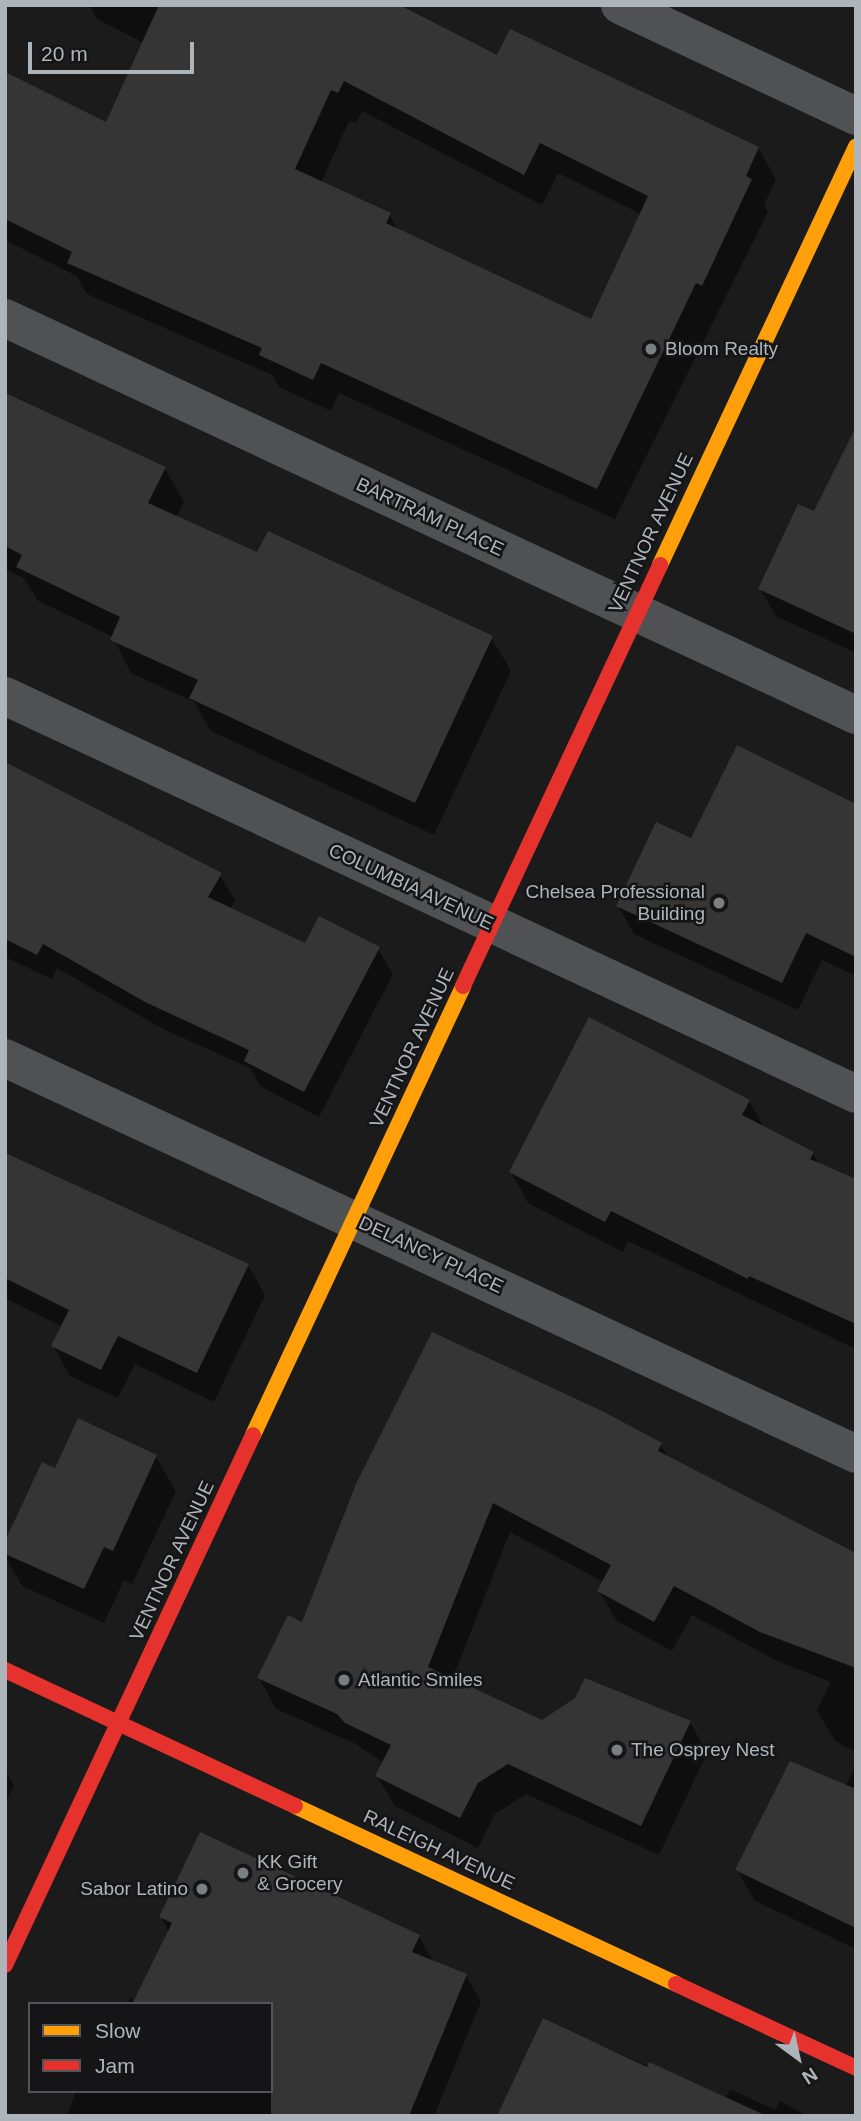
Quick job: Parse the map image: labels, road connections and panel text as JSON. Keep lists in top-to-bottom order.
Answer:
{
  "streets": {
    "main road": ["VENTNOR AVENUE", "RALEIGH AVENUE"],
    "street": ["BARTRAM PLACE", "COLUMBIA AVENUE", "DELANCY PLACE"]
  },
  "crossings": [
    ["BARTRAM PLACE", "VENTNOR AVENUE"],
    ["VENTNOR AVENUE", "COLUMBIA AVENUE"],
    ["VENTNOR AVENUE", "DELANCY PLACE"],
    ["VENTNOR AVENUE", "RALEIGH AVENUE"]
  ],
  "places": [
    "Bloom Realty",
    "Chelsea Professional Building",
    "Atlantic Smiles",
    "The Osprey Nest",
    "KK Gift & Grocery",
    "Sabor Latino"
  ],
  "legend": ["Slow", "Jam"],
  "scale_bar": "20 m",
  "north": "bottom right"
}
